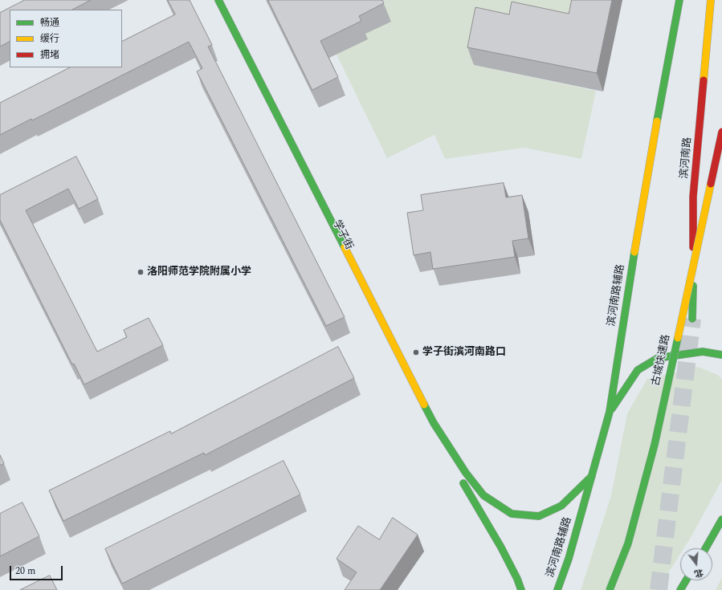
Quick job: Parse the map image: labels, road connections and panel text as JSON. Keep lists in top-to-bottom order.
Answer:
{
  "streets": {
    "main road": [
      "滨河南路",
      "学子街",
      "滨河南路辅路",
      "古城快速路"
    ]
  },
  "places": ["洛阳师范学院附属小学", "学子街滨河南路口"],
  "legend": ["畅通", "缓行", "拥堵"],
  "scale_bar": "20 m",
  "north": "bottom"
}
